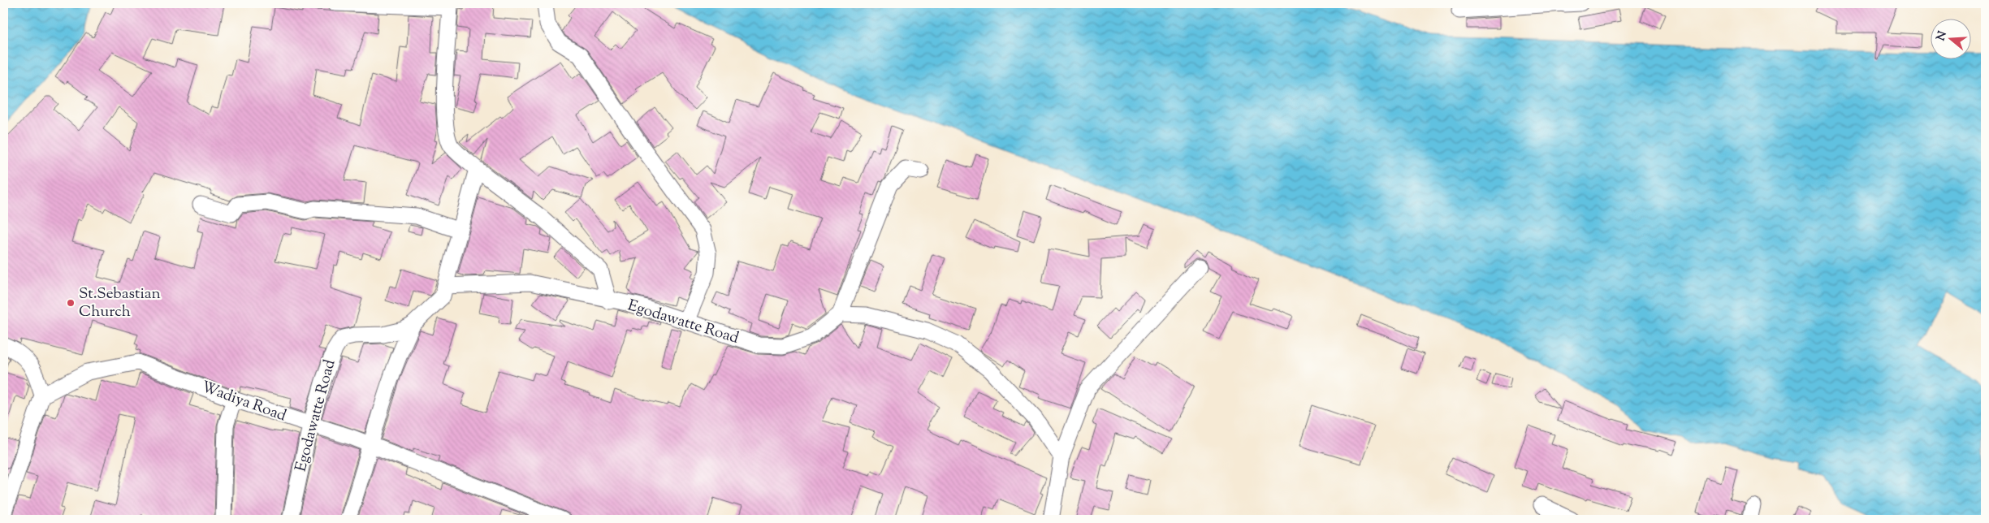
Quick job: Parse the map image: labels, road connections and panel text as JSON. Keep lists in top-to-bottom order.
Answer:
{
  "streets": {
    "street": ["Egodawatte Road", "Wadiya Road"]
  },
  "crossings": [
    ["Egodawatte Road", "Wadiya Road"]
  ],
  "places": ["St.Sebastian Church"],
  "north": "left"
}
